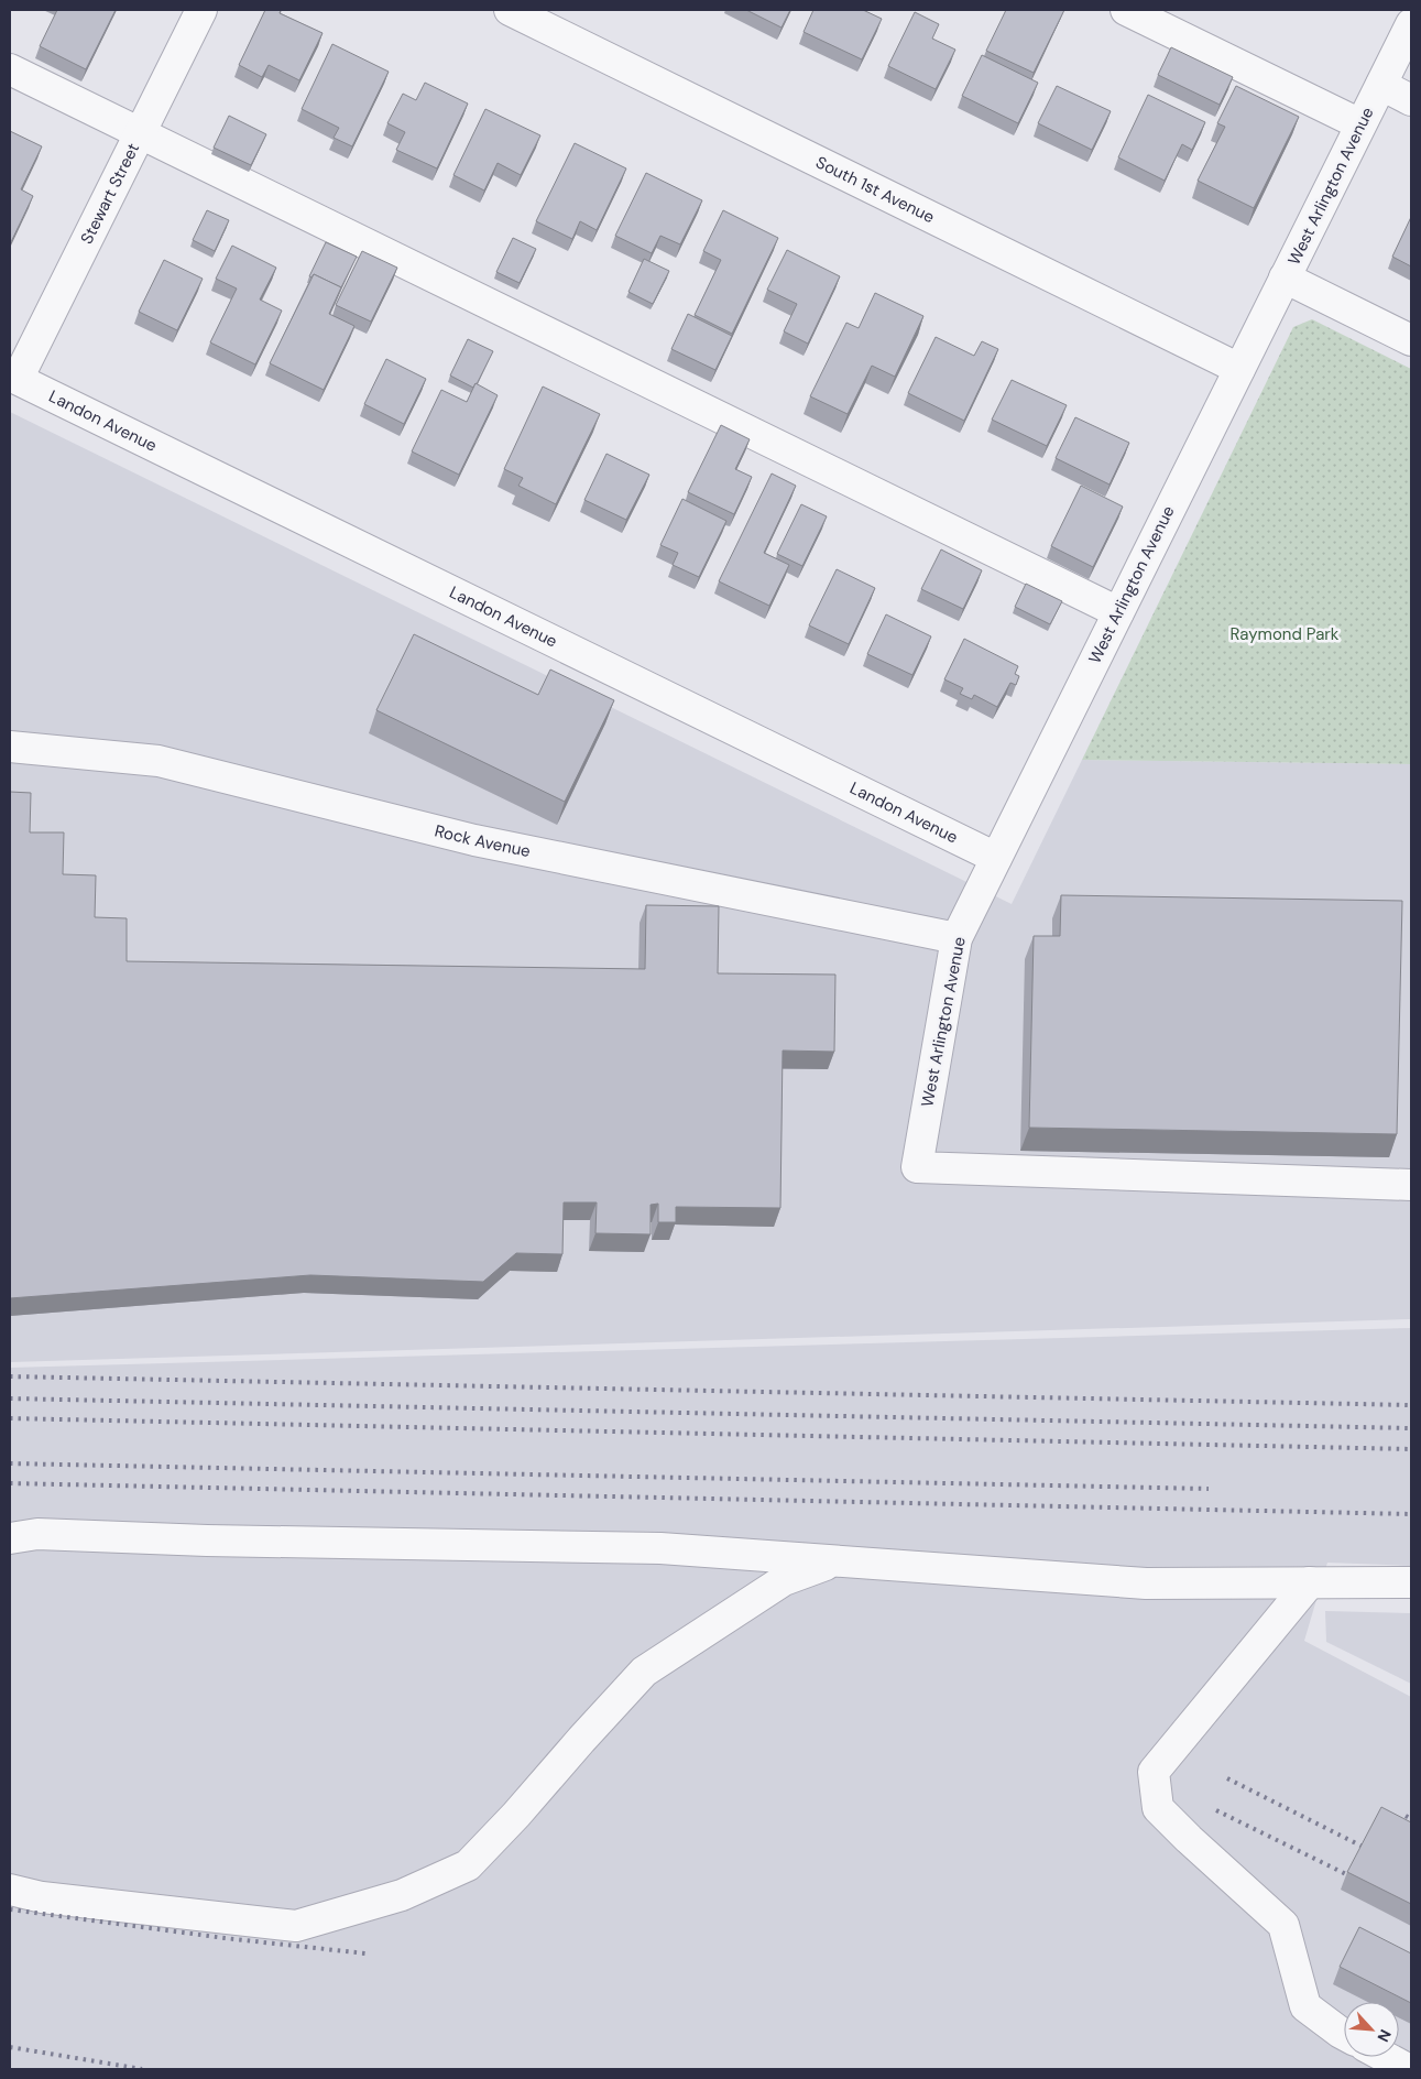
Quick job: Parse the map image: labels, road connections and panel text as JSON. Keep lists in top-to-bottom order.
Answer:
{
  "streets": {
    "street": [
      "West Arlington Avenue",
      "South 1st Avenue",
      "Stewart Street",
      "Landon Avenue",
      "Rock Avenue"
    ]
  },
  "crossings": [
    ["West Arlington Avenue", "South 1st Avenue"],
    ["West Arlington Avenue", "Landon Avenue"],
    ["West Arlington Avenue", "Rock Avenue"],
    ["Stewart Street", "Landon Avenue"]
  ],
  "parks": ["Raymond Park"],
  "north": "bottom right"
}
